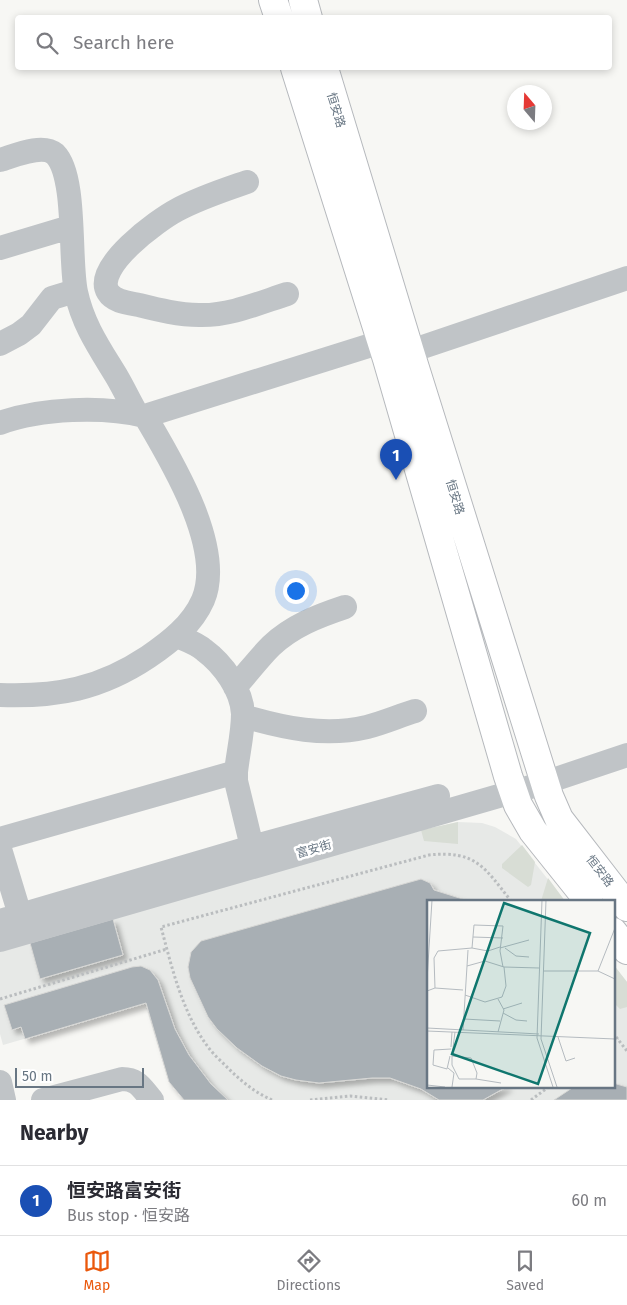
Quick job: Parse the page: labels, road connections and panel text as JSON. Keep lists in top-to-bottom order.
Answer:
{
  "streets": {
    "main road": ["恒安路"],
    "street": ["富安街"]
  },
  "crossings": [
    ["恒安路", "富安街"]
  ],
  "scale_bar": "50 m",
  "north": "top",
  "page": {
    "search": "Search here",
    "pins": "1",
    "scale": "50 m",
    "heading": "Nearby",
    "list": [
      {
        "mark": "1",
        "name": "恒安路富安街",
        "note": "Bus stop · 恒安路",
        "value": "60 m"
      }
    ],
    "nav": ["Map", "Directions", "Saved"]
  }
}
